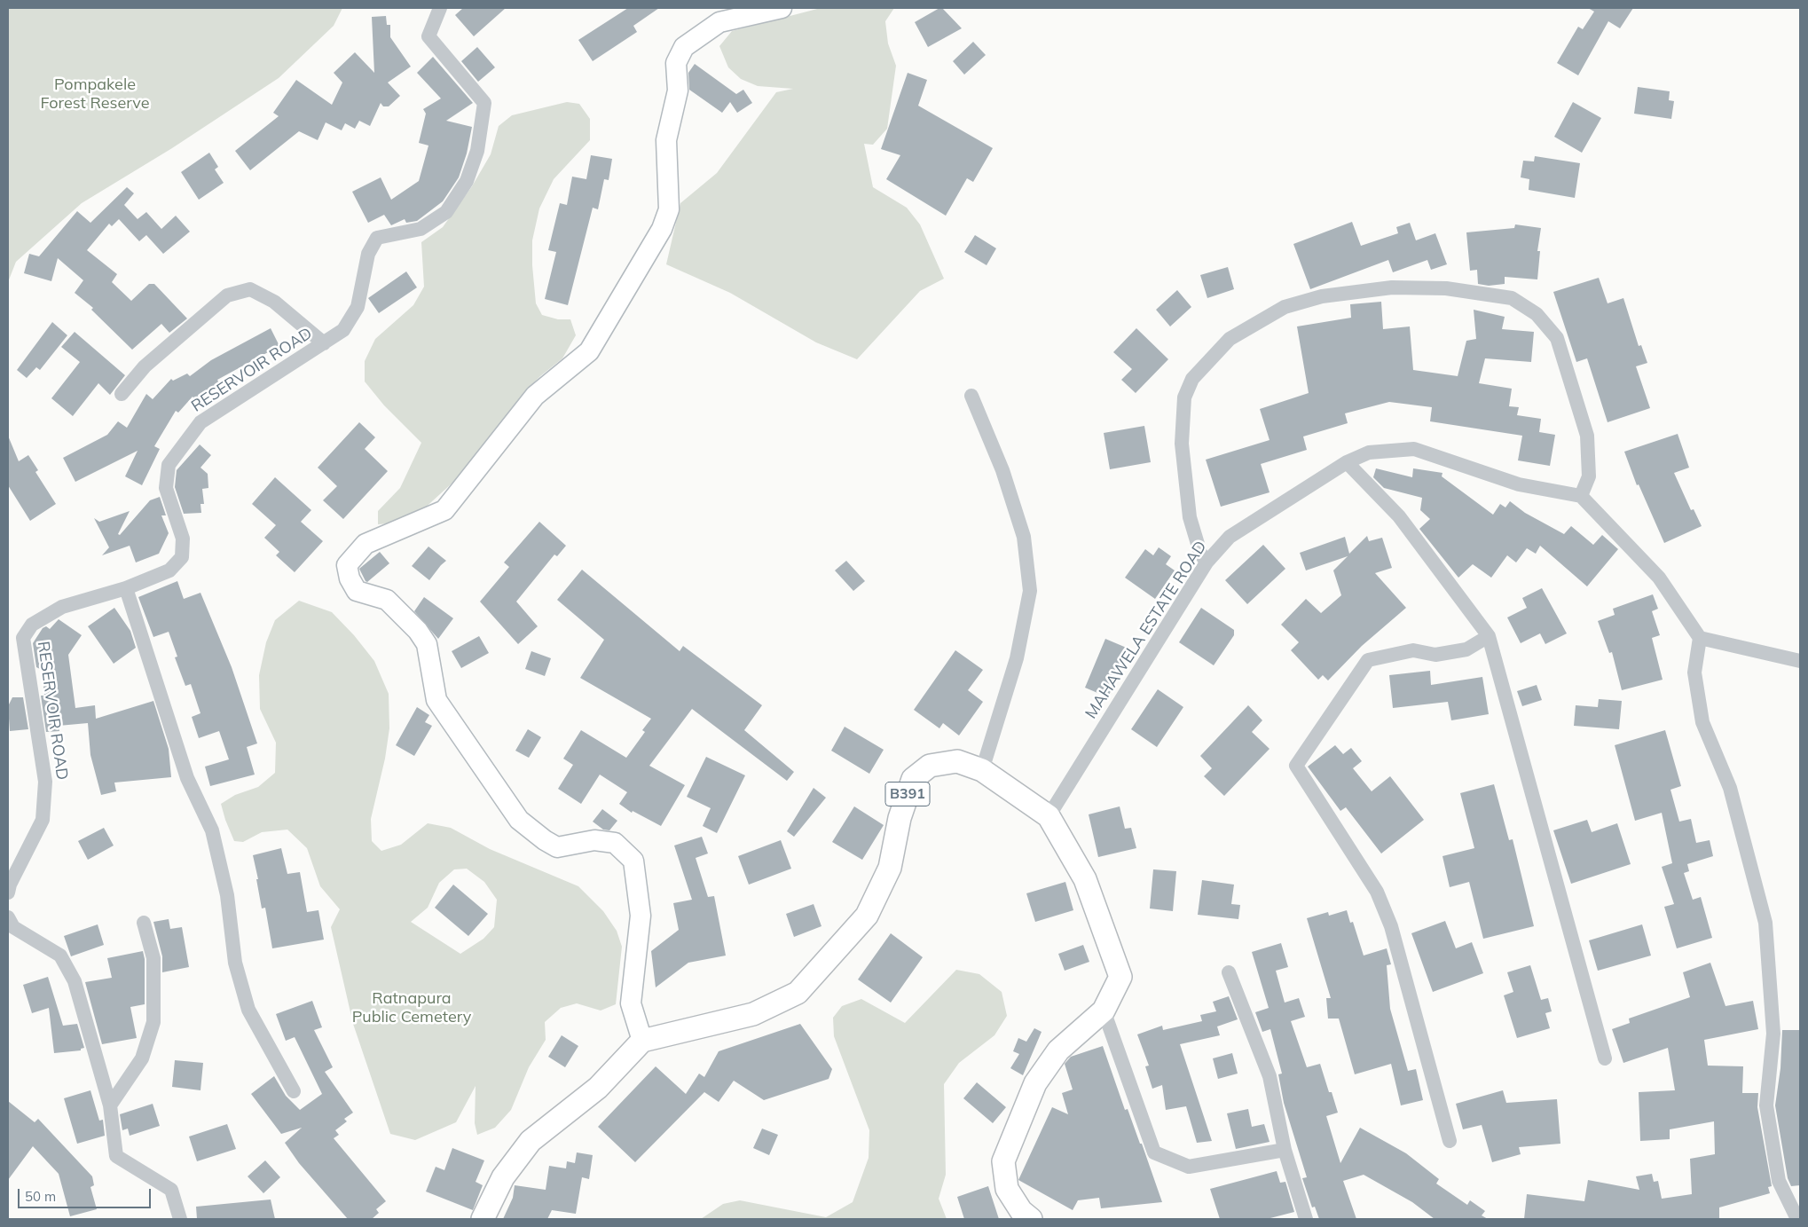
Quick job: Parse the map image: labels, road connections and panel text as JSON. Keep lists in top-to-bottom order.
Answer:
{
  "streets": {
    "main road": ["B391"],
    "street": ["RESERVOIR ROAD", "MAHAWELA ESTATE ROAD"]
  },
  "crossings": [
    ["MAHAWELA ESTATE ROAD", "B391"]
  ],
  "parks": ["Pompakele Forest Reserve", "Ratnapura Public Cemetery"],
  "scale_bar": "50 m"
}
